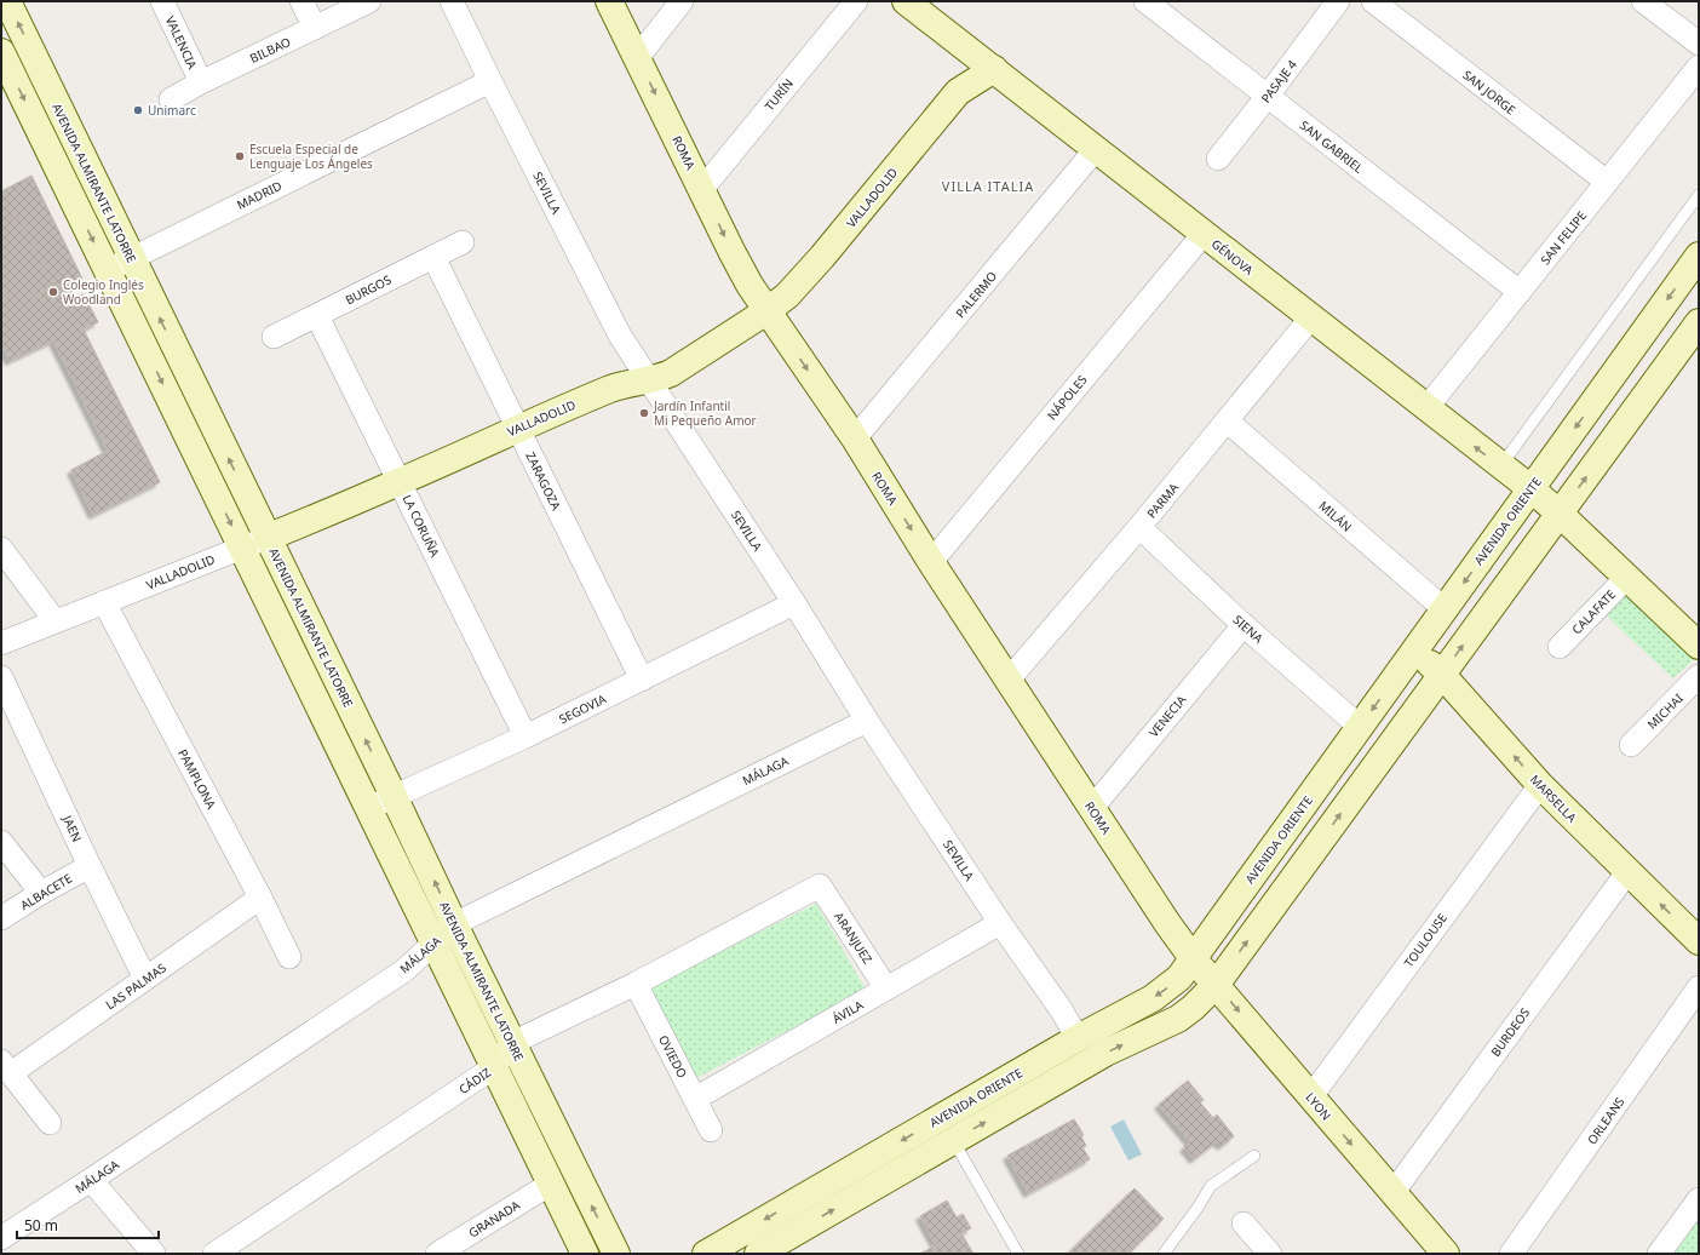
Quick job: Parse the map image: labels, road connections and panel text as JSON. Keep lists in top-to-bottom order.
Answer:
{
  "streets": {
    "main road": [
      "ROMA",
      "AVENIDA ALMIRANTE LATORRE",
      "VALLADOLID",
      "GÉNOVA",
      "AVENIDA ORIENTE",
      "MARSELLA",
      "LYON"
    ],
    "street": [
      "VALENCIA",
      "BILBAO",
      "PASAJE 4",
      "SAN JORGE",
      "TURÍN",
      "SAN GABRIEL",
      "SEVILLA",
      "MADRID",
      "SAN FELIPE",
      "BURGOS",
      "PALERMO",
      "NÁPOLES",
      "ZARAGOZA",
      "PARMA",
      "MILÁN",
      "LA CORUÑA",
      "CALAFATE",
      "SIENA",
      "SEGOVIA",
      "MICHAI",
      "VENECIA",
      "MÁLAGA",
      "PAMPLONA",
      "JAEN",
      "ALBACETE",
      "ARANJUEZ",
      "TOULOUSE",
      "LAS PALMAS",
      "ÁVILA",
      "BURDEOS",
      "OVIEDO",
      "CÁDIZ",
      "ORLEANS",
      "GRANADA"
    ]
  },
  "crossings": [
    ["VALENCIA", "BILBAO"],
    ["PASAJE 4", "SAN GABRIEL"],
    ["SAN JORGE", "SAN FELIPE"],
    ["TURÍN", "ROMA"],
    ["SAN GABRIEL", "SAN FELIPE"],
    ["ROMA", "VALLADOLID"],
    ["ROMA", "PALERMO"],
    ["ROMA", "NÁPOLES"],
    ["ROMA", "PARMA"],
    ["ROMA", "AVENIDA ORIENTE"],
    ["ROMA", "VENECIA"],
    ["ROMA", "LYON"],
    ["AVENIDA ALMIRANTE LATORRE", "MADRID"],
    ["AVENIDA ALMIRANTE LATORRE", "VALLADOLID"],
    ["AVENIDA ALMIRANTE LATORRE", "SEGOVIA"],
    ["AVENIDA ALMIRANTE LATORRE", "MÁLAGA"],
    ["AVENIDA ALMIRANTE LATORRE", "CÁDIZ"],
    ["SEVILLA", "MADRID"],
    ["SEVILLA", "VALLADOLID"],
    ["SEVILLA", "AVENIDA ORIENTE"],
    ["SEVILLA", "SEGOVIA"],
    ["SEVILLA", "MÁLAGA"],
    ["SEVILLA", "ÁVILA"],
    ["VALLADOLID", "GÉNOVA"],
    ["VALLADOLID", "ZARAGOZA"],
    ["VALLADOLID", "LA CORUÑA"],
    ["VALLADOLID", "PAMPLONA"],
    ["SAN FELIPE", "GÉNOVA"],
    ["GÉNOVA", "PALERMO"],
    ["GÉNOVA", "NÁPOLES"],
    ["GÉNOVA", "PARMA"],
    ["GÉNOVA", "AVENIDA ORIENTE"],
    ["GÉNOVA", "CALAFATE"],
    ["BURGOS", "ZARAGOZA"],
    ["BURGOS", "LA CORUÑA"],
    ["ZARAGOZA", "SEGOVIA"],
    ["PARMA", "MILÁN"],
    ["PARMA", "SIENA"],
    ["MILÁN", "AVENIDA ORIENTE"],
    ["AVENIDA ORIENTE", "SIENA"],
    ["AVENIDA ORIENTE", "MARSELLA"],
    ["AVENIDA ORIENTE", "LYON"],
    ["LA CORUÑA", "SEGOVIA"],
    ["SIENA", "VENECIA"],
    ["PAMPLONA", "LAS PALMAS"],
    ["MARSELLA", "TOULOUSE"],
    ["MARSELLA", "BURDEOS"],
    ["JAEN", "ALBACETE"],
    ["JAEN", "LAS PALMAS"],
    ["ARANJUEZ", "ÁVILA"],
    ["ARANJUEZ", "CÁDIZ"],
    ["TOULOUSE", "LYON"],
    ["ÁVILA", "OVIEDO"],
    ["BURDEOS", "LYON"],
    ["OVIEDO", "CÁDIZ"]
  ],
  "one_way": ["ROMA", "MARSELLA", "LYON"],
  "districts": ["VILLA ITALIA"],
  "places": [
    "Unimarc",
    "Escuela Especial de Lenguaje Los Ángeles",
    "Colegio Inglés Woodland",
    "Jardín Infantil Mi Pequeño Amor"
  ],
  "scale_bar": "50 m"
}
